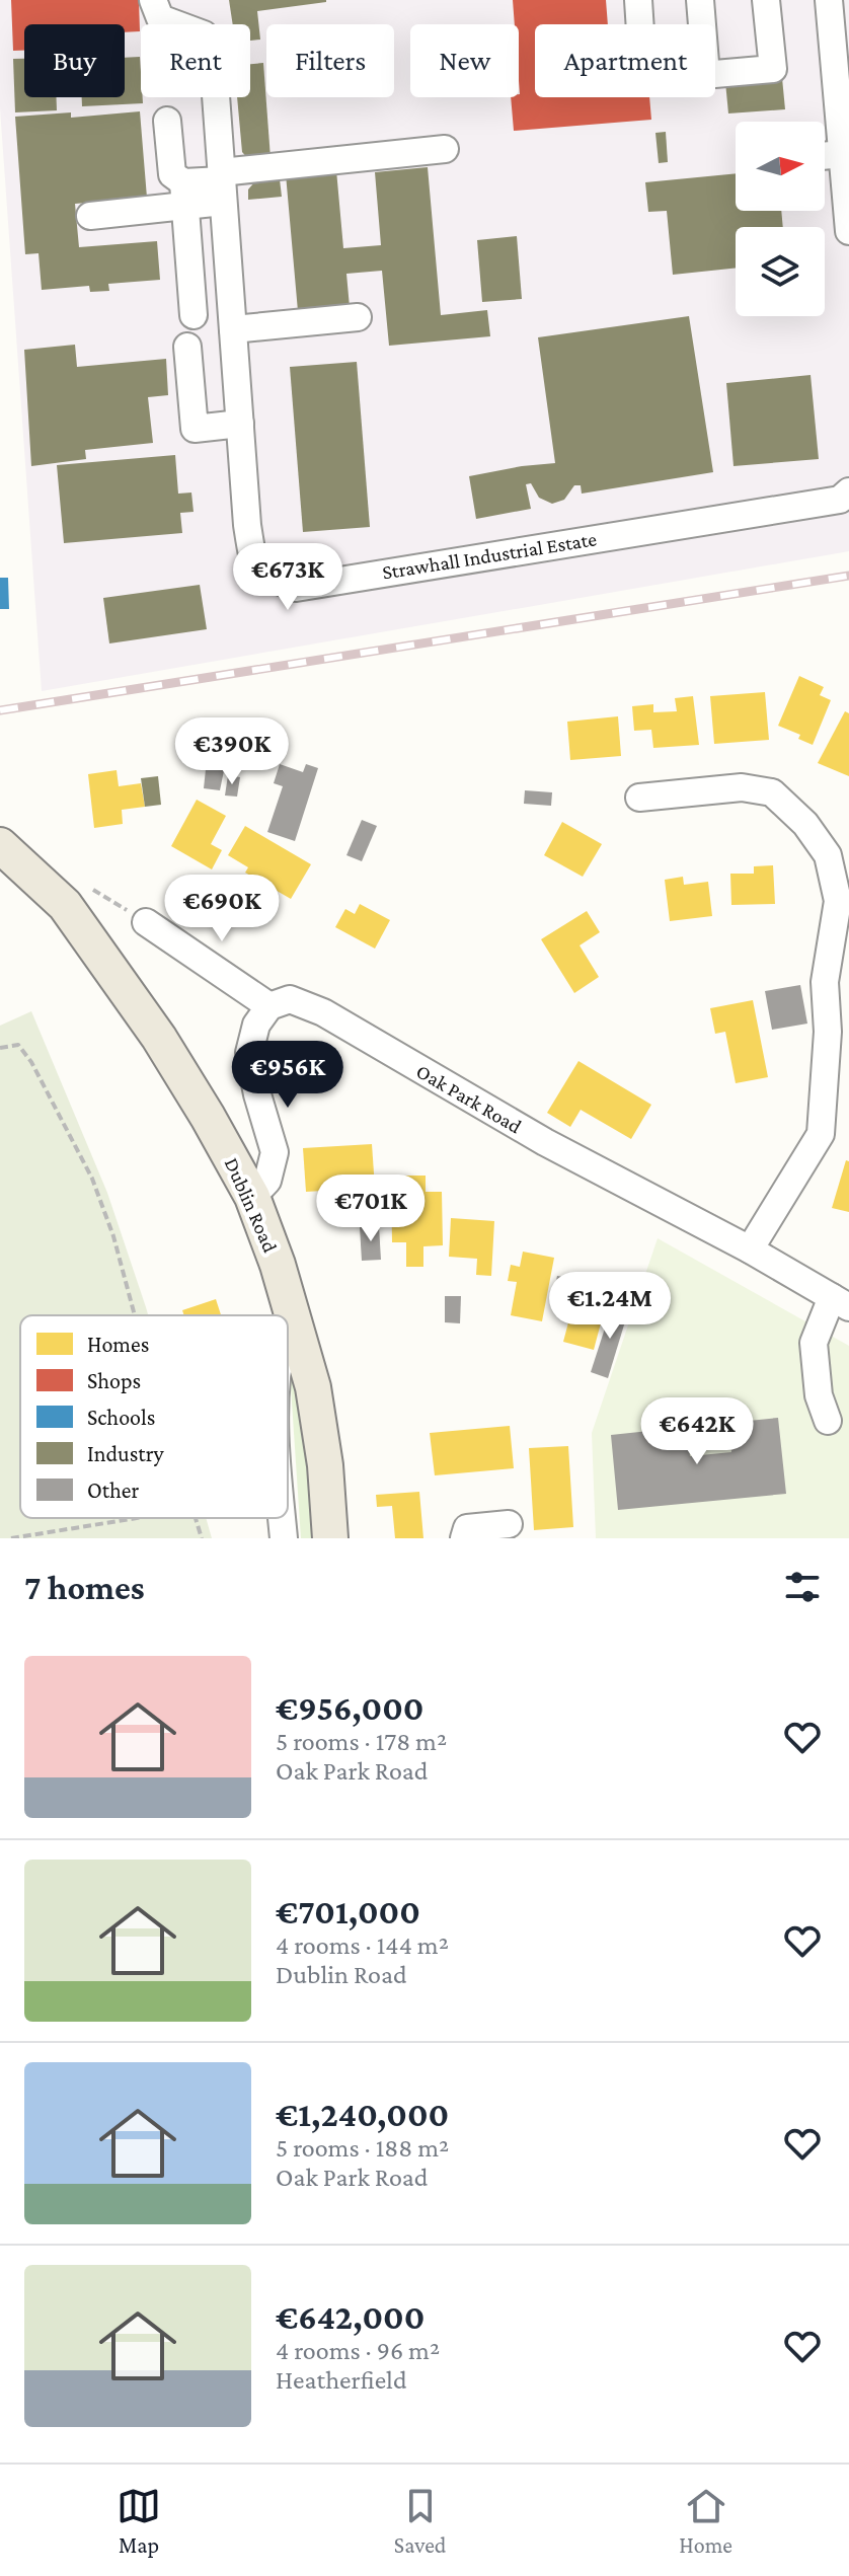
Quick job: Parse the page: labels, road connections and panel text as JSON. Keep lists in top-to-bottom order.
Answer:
{
  "streets": {
    "main road": ["Dublin Road"],
    "street": ["Strawhall Industrial Estate", "Oak Park Road"]
  },
  "legend": [
    "Homes",
    "Shops",
    "Schools",
    "Industry",
    "Other"
  ],
  "north": "right",
  "page": {
    "chip": [
      "Buy",
      "Rent",
      "Filters",
      "New",
      "Apartment"
    ],
    "price": [
      "€673K",
      "€390K",
      "€690K",
      "€956K",
      "€701K",
      "€1.24M",
      "€642K"
    ],
    "heading": "7 homes",
    "list": [
      {
        "name": "€956,000",
        "note": "5 rooms · 178 m² · Oak Park Road"
      },
      {
        "name": "€701,000",
        "note": "4 rooms · 144 m² · Dublin Road"
      },
      {
        "name": "€1,240,000",
        "note": "5 rooms · 188 m² · Oak Park Road"
      },
      {
        "name": "€642,000",
        "note": "4 rooms · 96 m² · Heatherfield"
      }
    ],
    "tabs": ["Map", "Saved", "Home"]
  }
}
